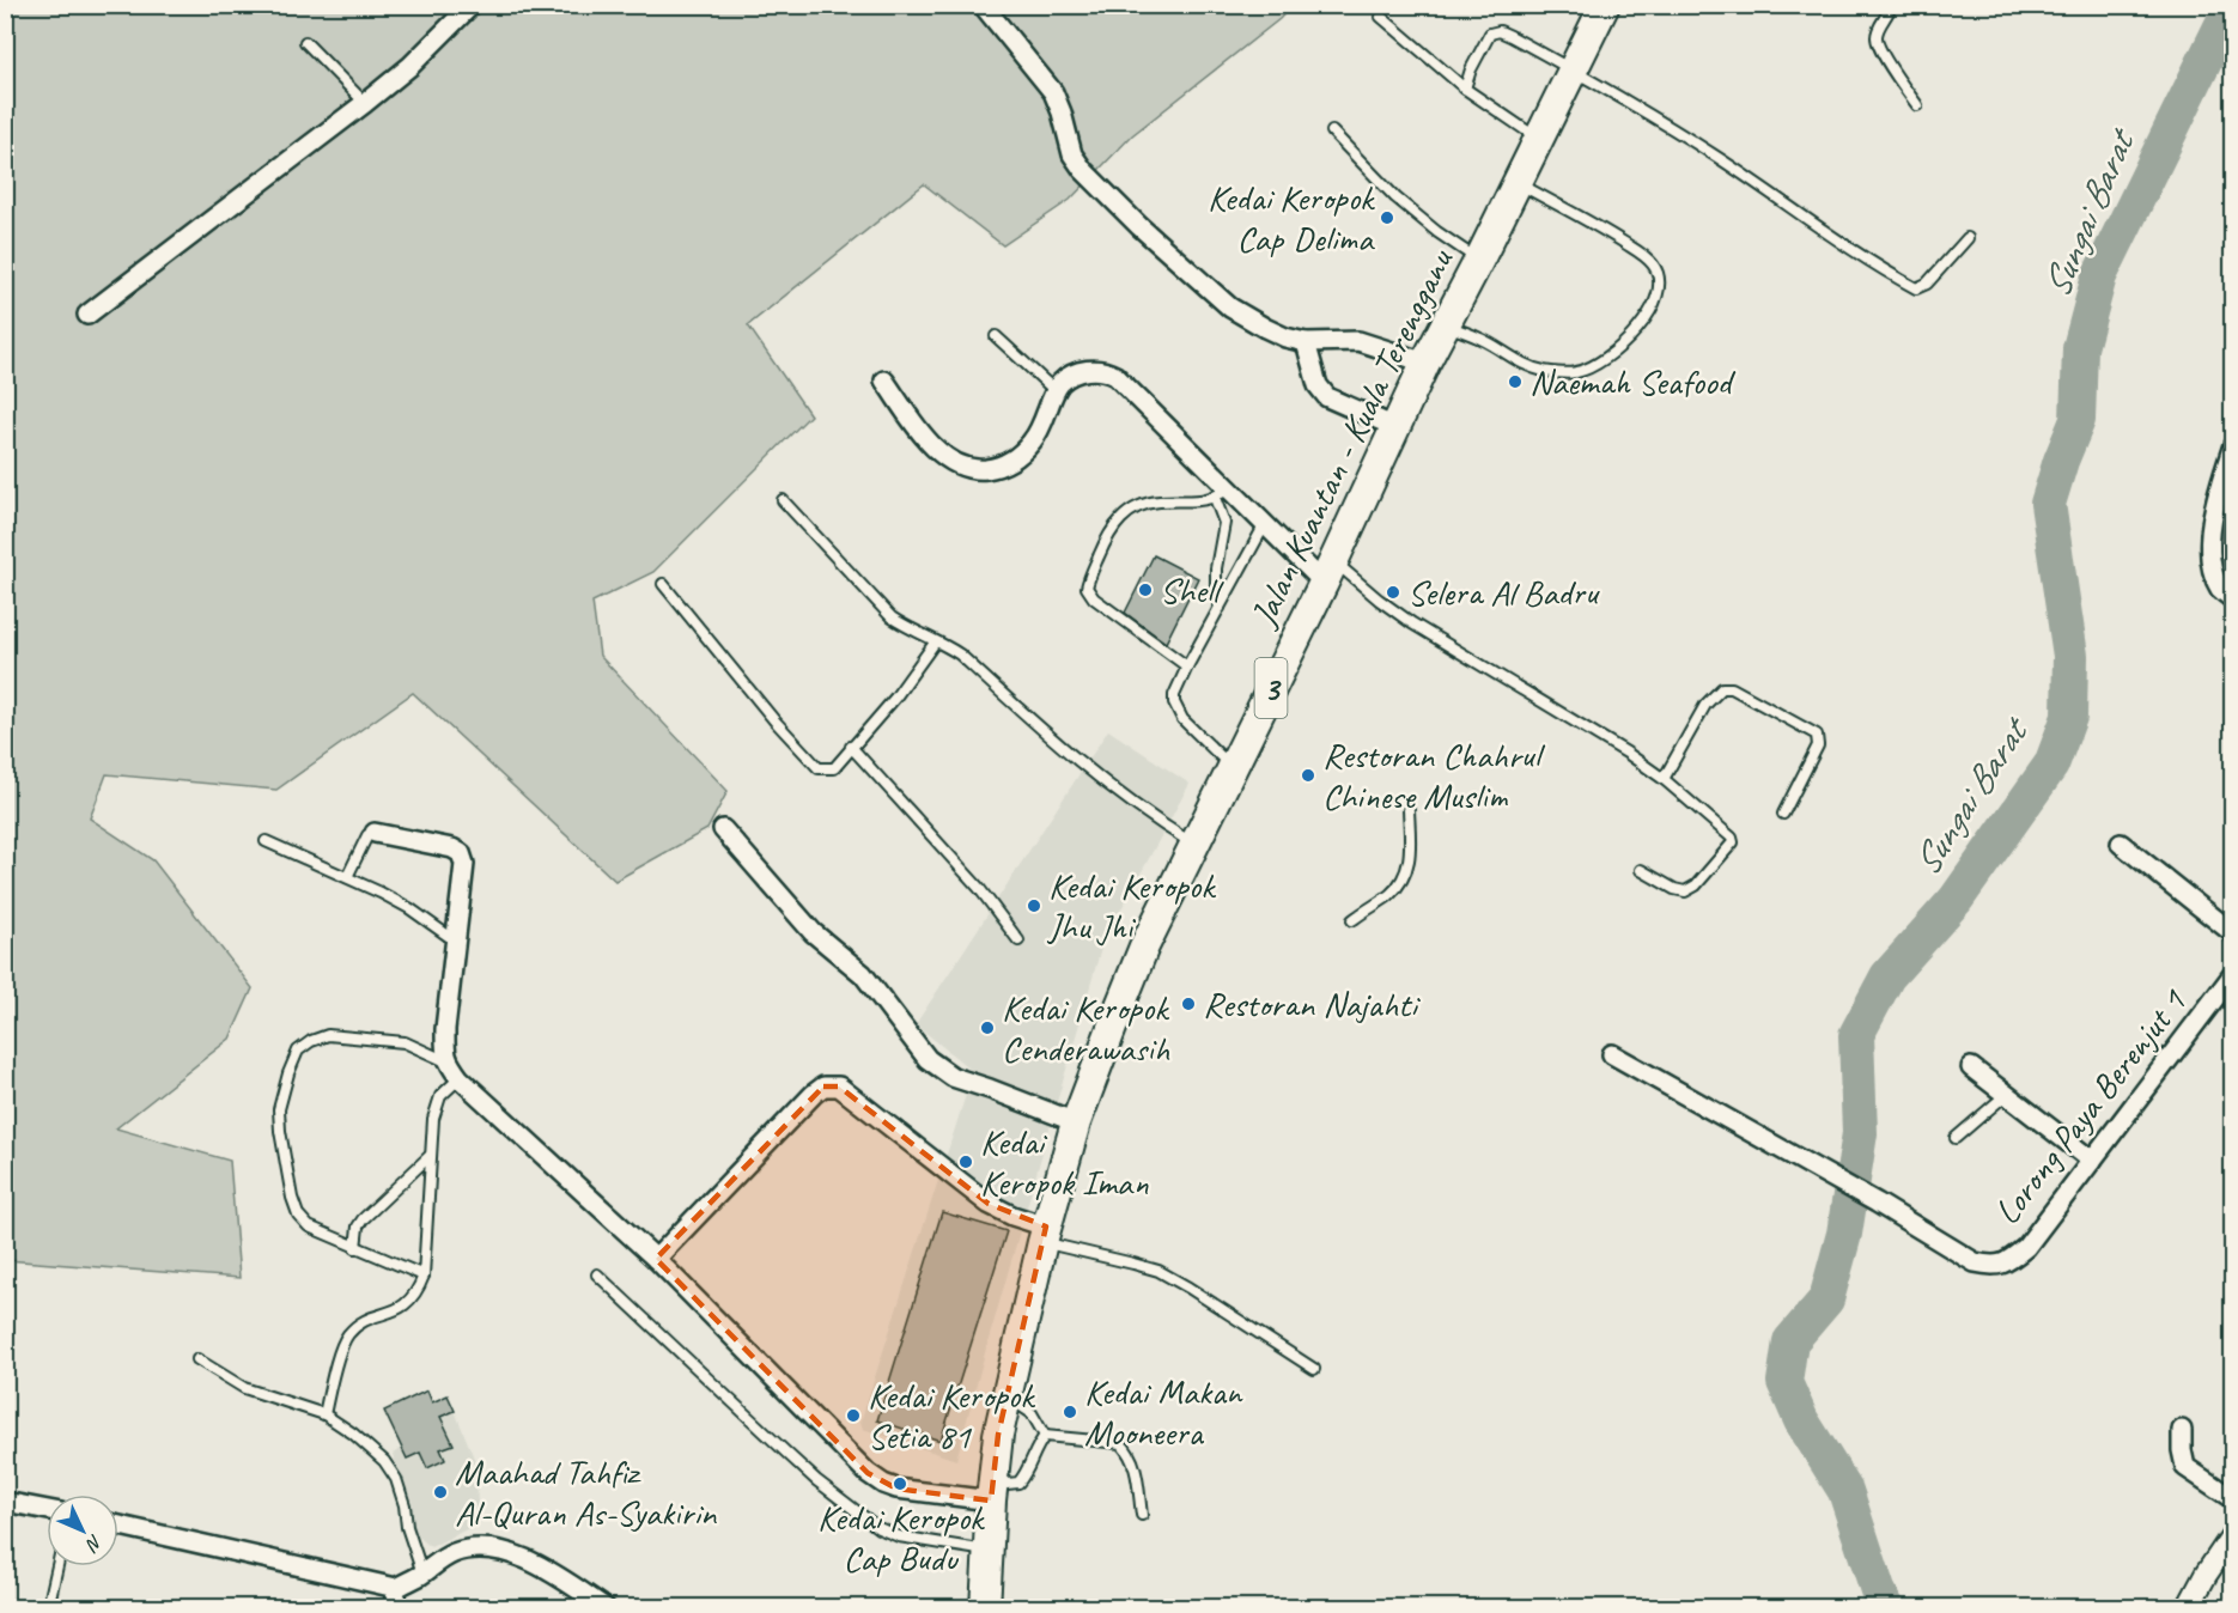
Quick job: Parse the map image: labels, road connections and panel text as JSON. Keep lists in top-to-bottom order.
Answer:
{
  "streets": {
    "highway": ["Jalan Kuantan - Kuala Terengganu", "3"],
    "street": ["Lorong Paya Berenjut 1"]
  },
  "water": ["Sungai Barat"],
  "places": [
    "Kedai Keropok Cap Delima",
    "Naemah Seafood",
    "Shell",
    "Selera Al Badru",
    "Restoran Chahrul Chinese Muslim",
    "Kedai Keropok Jhu Jhi",
    "Restoran Najahti",
    "Kedai Keropok Cenderawasih",
    "Kedai Keropok Iman",
    "Kedai Makan Mooneera",
    "Kedai Keropok Setia 81",
    "Kedai Keropok Cap Budu",
    "Maahad Tahfiz Al-Quran As-Syakirin"
  ],
  "north": "bottom right"
}
